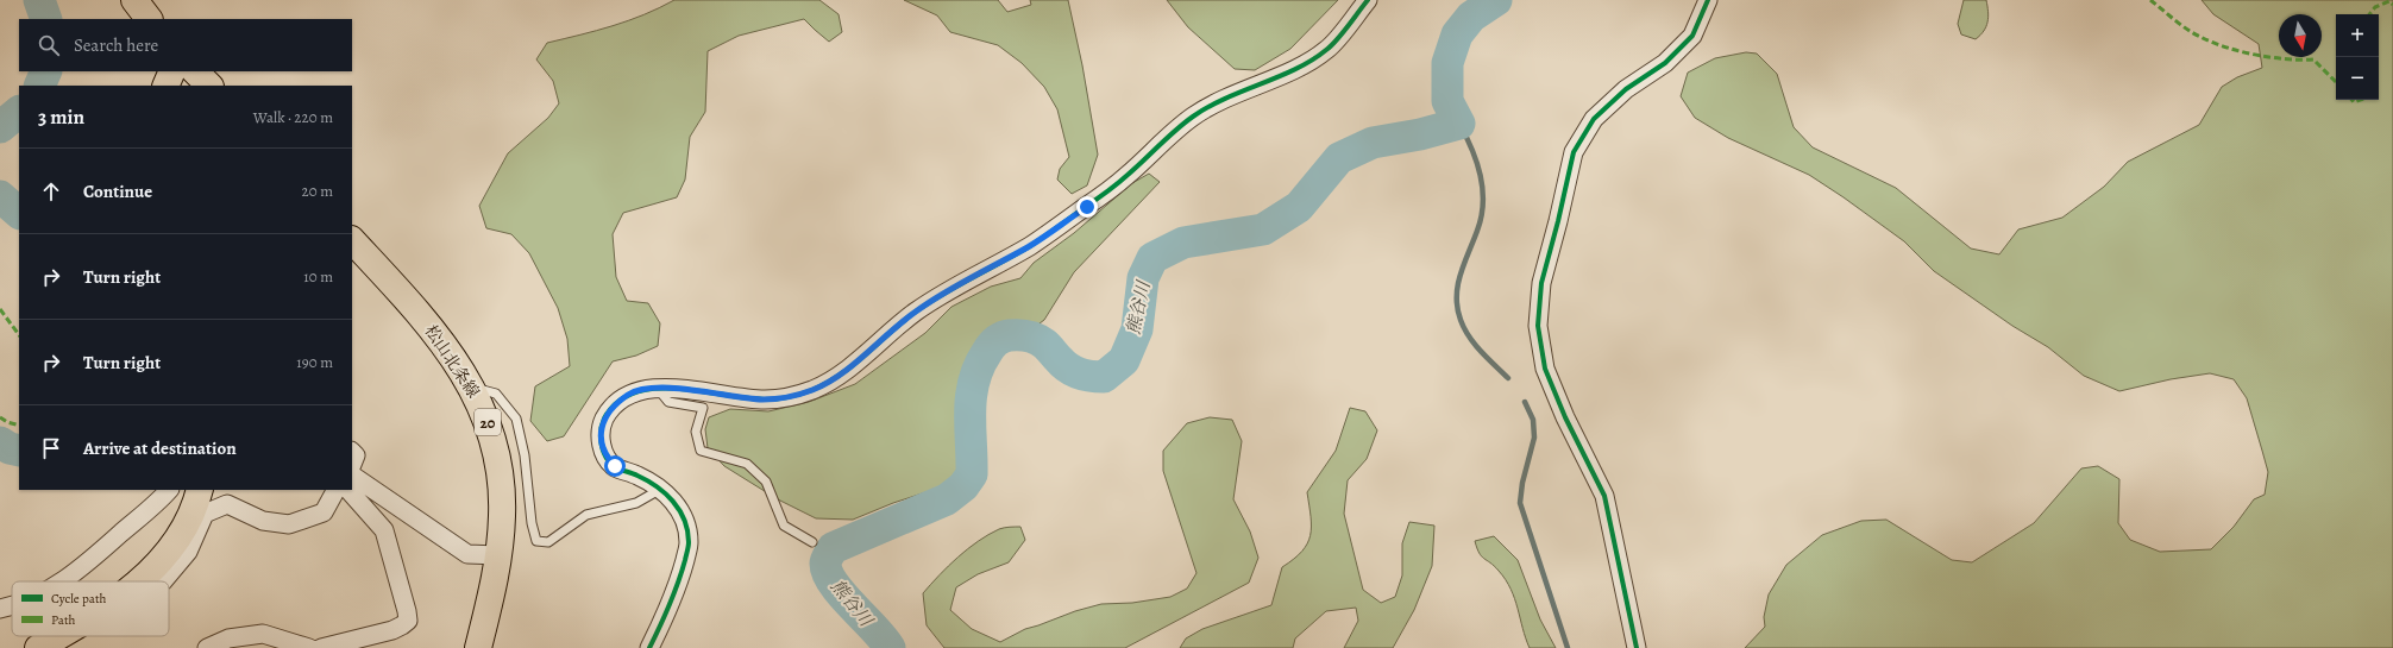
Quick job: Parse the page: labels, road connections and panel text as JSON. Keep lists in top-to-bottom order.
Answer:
{
  "streets": {
    "main road": ["松山北条線", "20"]
  },
  "water": ["熊谷川"],
  "legend": ["Cycle path", "Path"],
  "north": "bottom",
  "page": {
    "map_buttons": ["+", "−"],
    "search": "Search here",
    "heading": ["3 min", "Walk · 220 m"],
    "list": [
      ["Continue", "20 m"],
      ["Turn right", "10 m"],
      ["Turn right", "190 m"],
      "Arrive at destination"
    ]
  }
}
